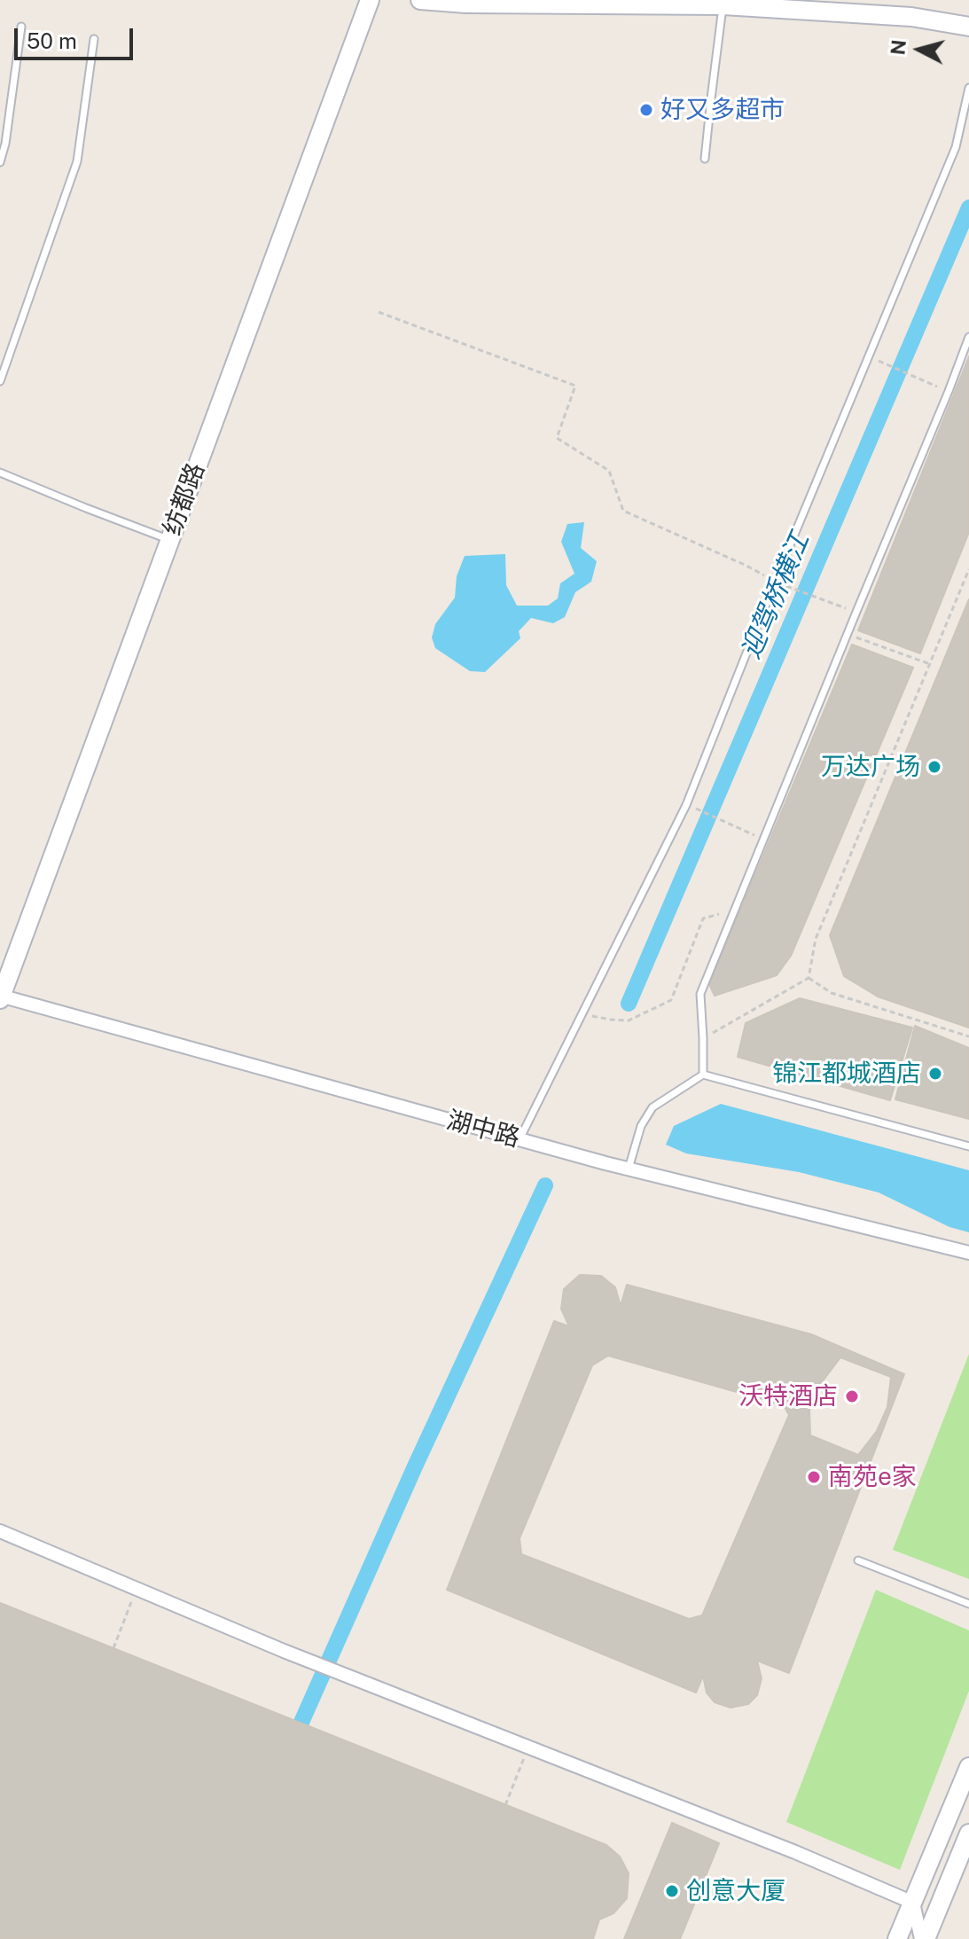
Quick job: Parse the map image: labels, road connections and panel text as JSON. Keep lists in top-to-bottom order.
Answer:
{
  "streets": {
    "street": ["纺都路", "湖中路"]
  },
  "crossings": [
    ["纺都路", "湖中路"]
  ],
  "water": ["迎驾桥横江"],
  "places": [
    "好又多超市",
    "万达广场",
    "锦江都城酒店",
    "沃特酒店",
    "南苑e家",
    "创意大厦"
  ],
  "scale_bar": "50 m",
  "north": "left"
}
